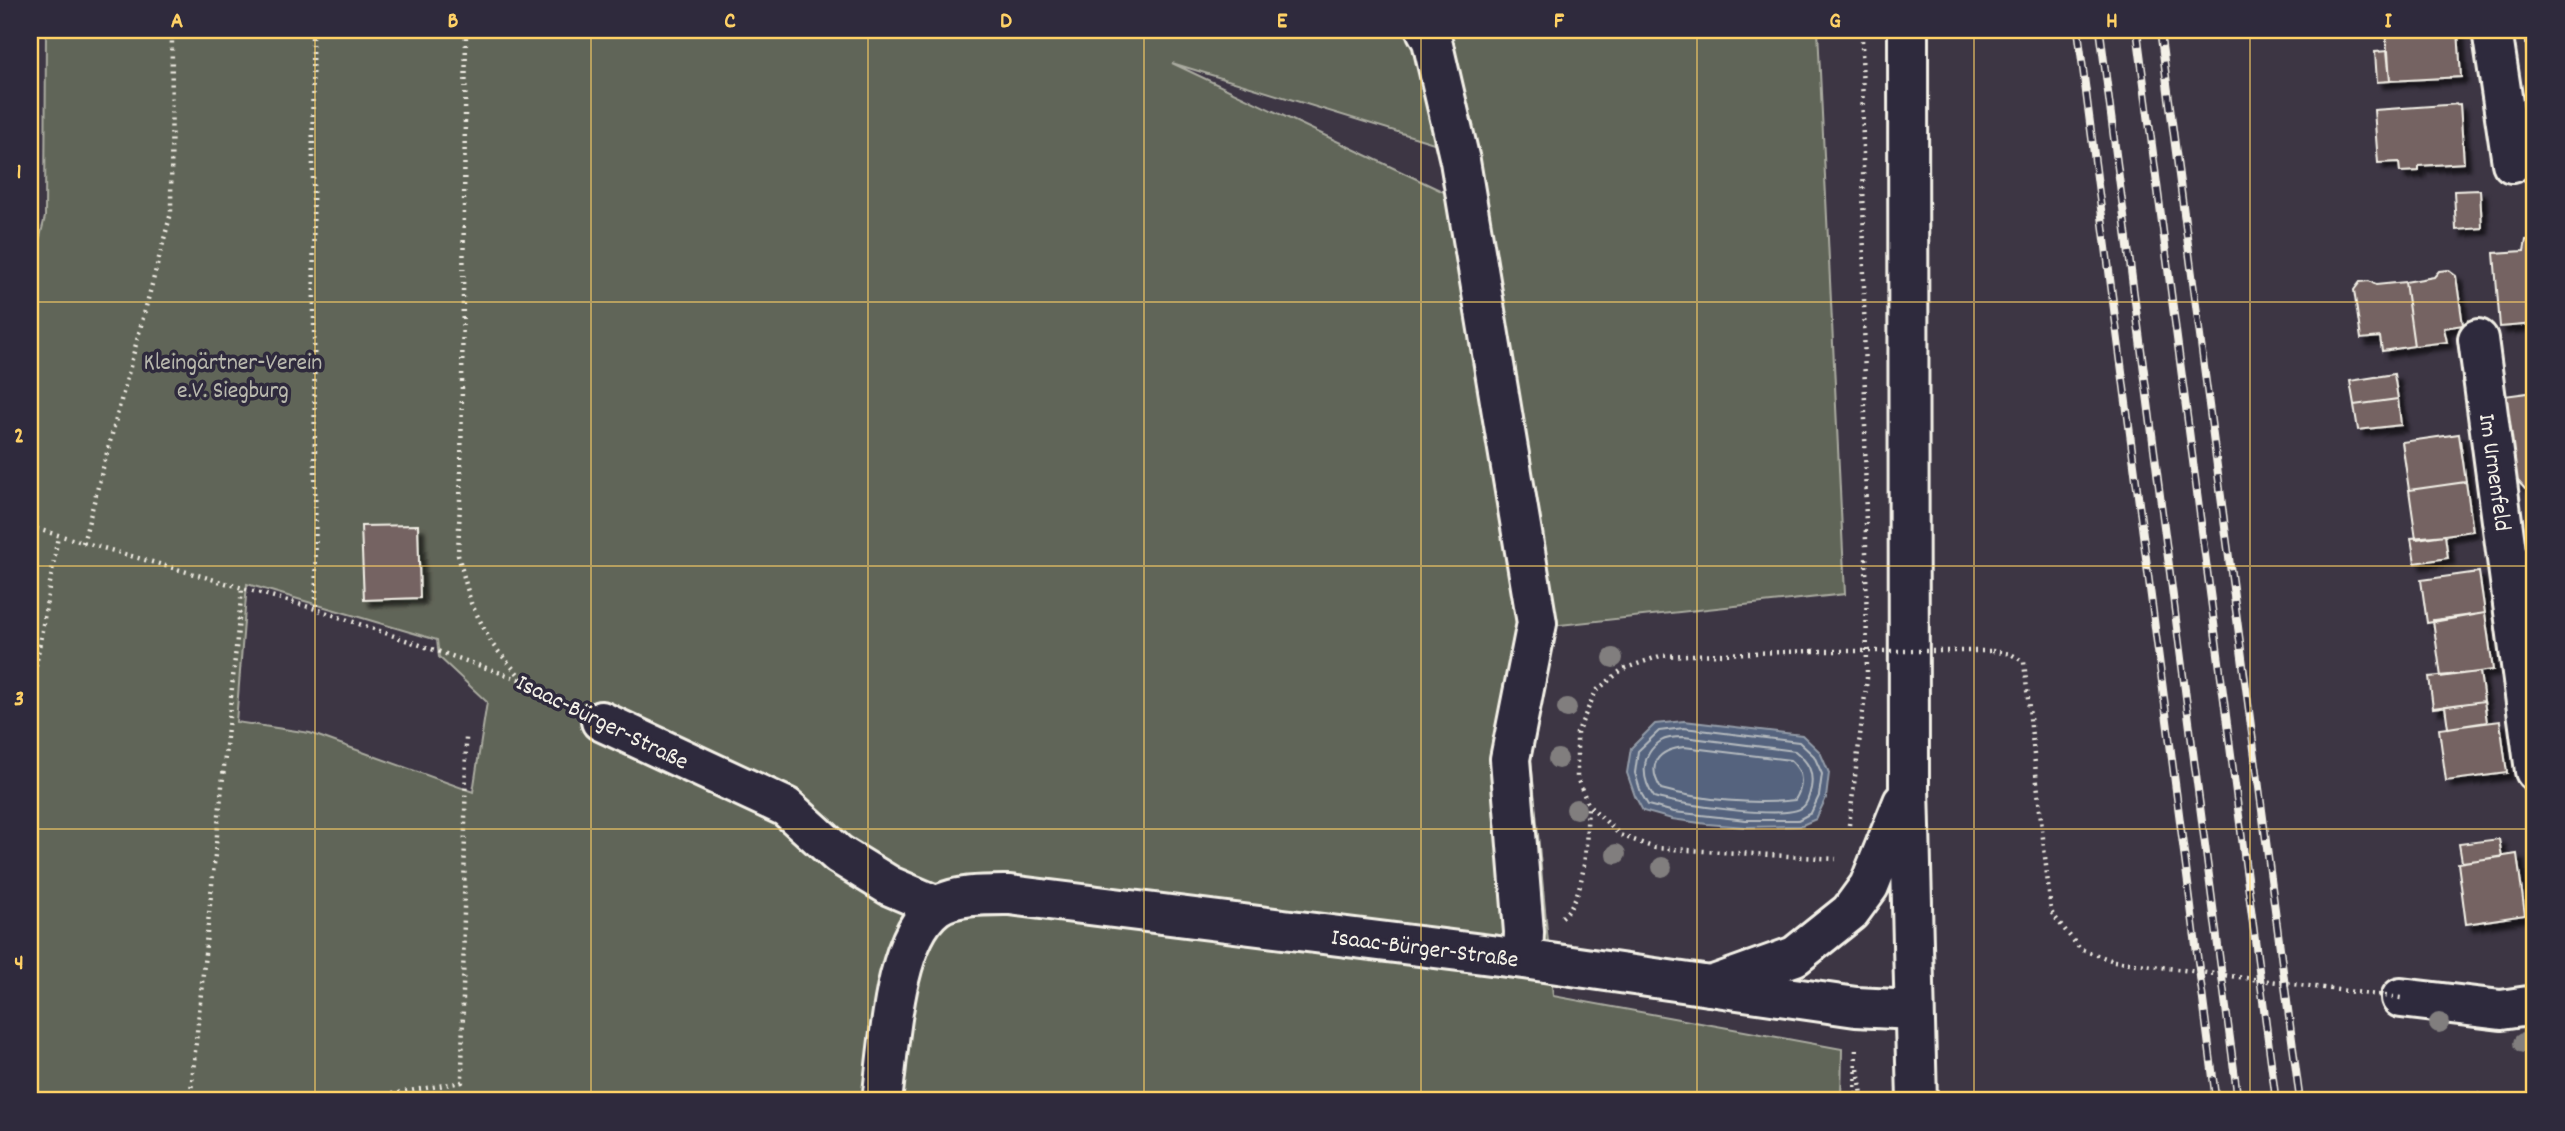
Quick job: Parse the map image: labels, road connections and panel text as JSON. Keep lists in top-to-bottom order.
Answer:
{
  "streets": {
    "street": ["Im Urnenfeld", "Isaac-Bürger-Straße"]
  },
  "parks": ["Kleingärtner-Verein e.V. Siegburg"],
  "grid": {
    "columns": [
      "A",
      "B",
      "C",
      "D",
      "E",
      "F",
      "G",
      "H",
      "I"
    ],
    "rows": [
      "1",
      "2",
      "3",
      "4"
    ]
  }
}
